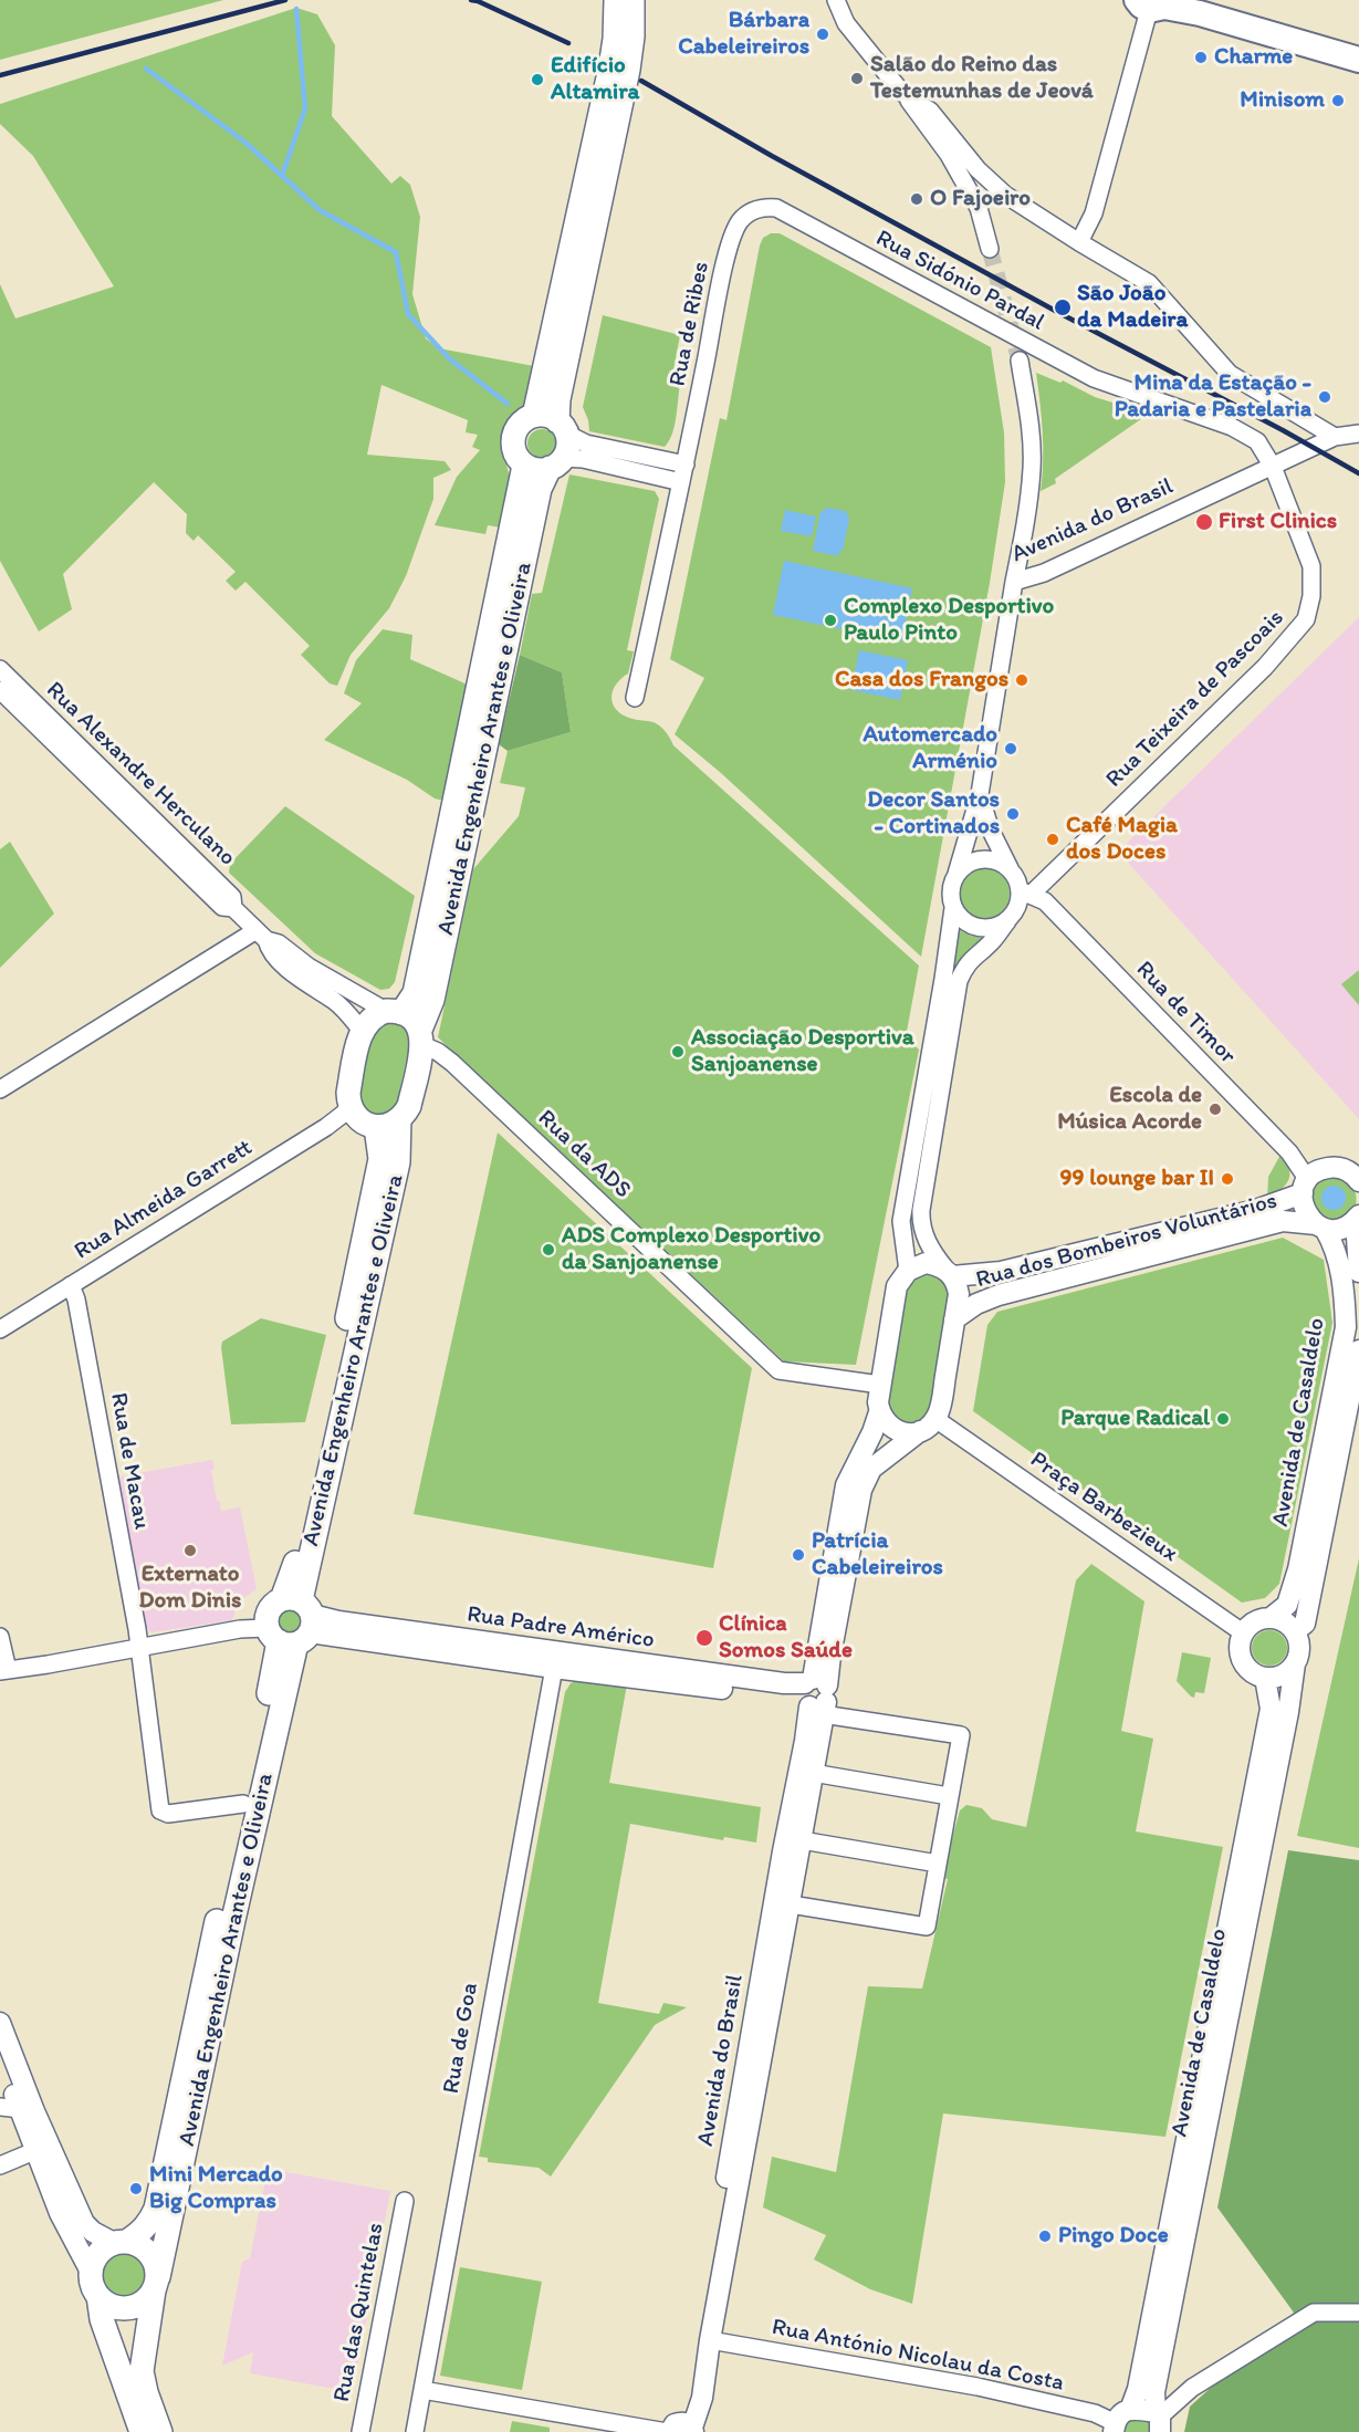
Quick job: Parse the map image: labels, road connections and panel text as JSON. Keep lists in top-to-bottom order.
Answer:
{
  "streets": {
    "main road": ["Avenida Engenheiro Arantes e Oliveira"],
    "street": [
      "Rua Sidónio Pardal",
      "Rua de Ribes",
      "Avenida do Brasil",
      "Rua Teixeira de Pascoais",
      "Rua Alexandre Herculano",
      "Rua de Timor",
      "Rua da ADS",
      "Rua Almeida Garrett",
      "Rua dos Bombeiros Voluntários",
      "Avenida de Casaldelo",
      "Rua de Macau",
      "Praça Barbezieux",
      "Rua Padre Américo",
      "Rua de Goa",
      "Rua das Quintelas",
      "Rua António Nicolau da Costa"
    ]
  },
  "crossings": [
    ["Rua Sidónio Pardal", "Rua de Ribes"],
    ["Rua Sidónio Pardal", "Avenida do Brasil"],
    ["Rua Sidónio Pardal", "Rua Teixeira de Pascoais"],
    ["Avenida do Brasil", "Rua Teixeira de Pascoais"],
    ["Avenida do Brasil", "Rua de Timor"],
    ["Avenida do Brasil", "Rua da ADS"],
    ["Avenida do Brasil", "Praça Barbezieux"],
    ["Avenida do Brasil", "Rua Padre Américo"],
    ["Avenida do Brasil", "Rua António Nicolau da Costa"],
    ["Rua Teixeira de Pascoais", "Rua de Timor"],
    ["Avenida Engenheiro Arantes e Oliveira", "Rua Alexandre Herculano"],
    ["Avenida Engenheiro Arantes e Oliveira", "Rua da ADS"],
    ["Avenida Engenheiro Arantes e Oliveira", "Rua de Macau"],
    ["Avenida Engenheiro Arantes e Oliveira", "Rua Padre Américo"],
    ["Rua de Timor", "Rua dos Bombeiros Voluntários"],
    ["Rua Almeida Garrett", "Rua de Macau"],
    ["Rua dos Bombeiros Voluntários", "Avenida de Casaldelo"],
    ["Avenida de Casaldelo", "Praça Barbezieux"],
    ["Avenida de Casaldelo", "Rua António Nicolau da Costa"],
    ["Rua de Macau", "Rua Padre Américo"],
    ["Rua Padre Américo", "Rua de Goa"]
  ],
  "places": [
    "Bárbara Cabeleireiros",
    "Charme",
    "Salão do Reino das Testemunhas de Jeová",
    "Edifício Altamira",
    "Minisom",
    "O Fajoeiro",
    "São João da Madeira",
    "Mina da Estação - Padaria e Pastelaria",
    "First Clinics",
    "Complexo Desportivo Paulo Pinto",
    "Casa dos Frangos",
    "Automercado Arménio",
    "Decor Santos - Cortinados",
    "Café Magia dos Doces",
    "Associação Desportiva Sanjoanense",
    "Escola de Música Acorde",
    "99 lounge bar II",
    "ADS Complexo Desportivo da Sanjoanense",
    "Parque Radical",
    "Externato Dom Dinis",
    "Patrícia Cabeleireiros",
    "Clínica Somos Saúde",
    "Mini Mercado Big Compras",
    "Pingo Doce"
  ]
}
